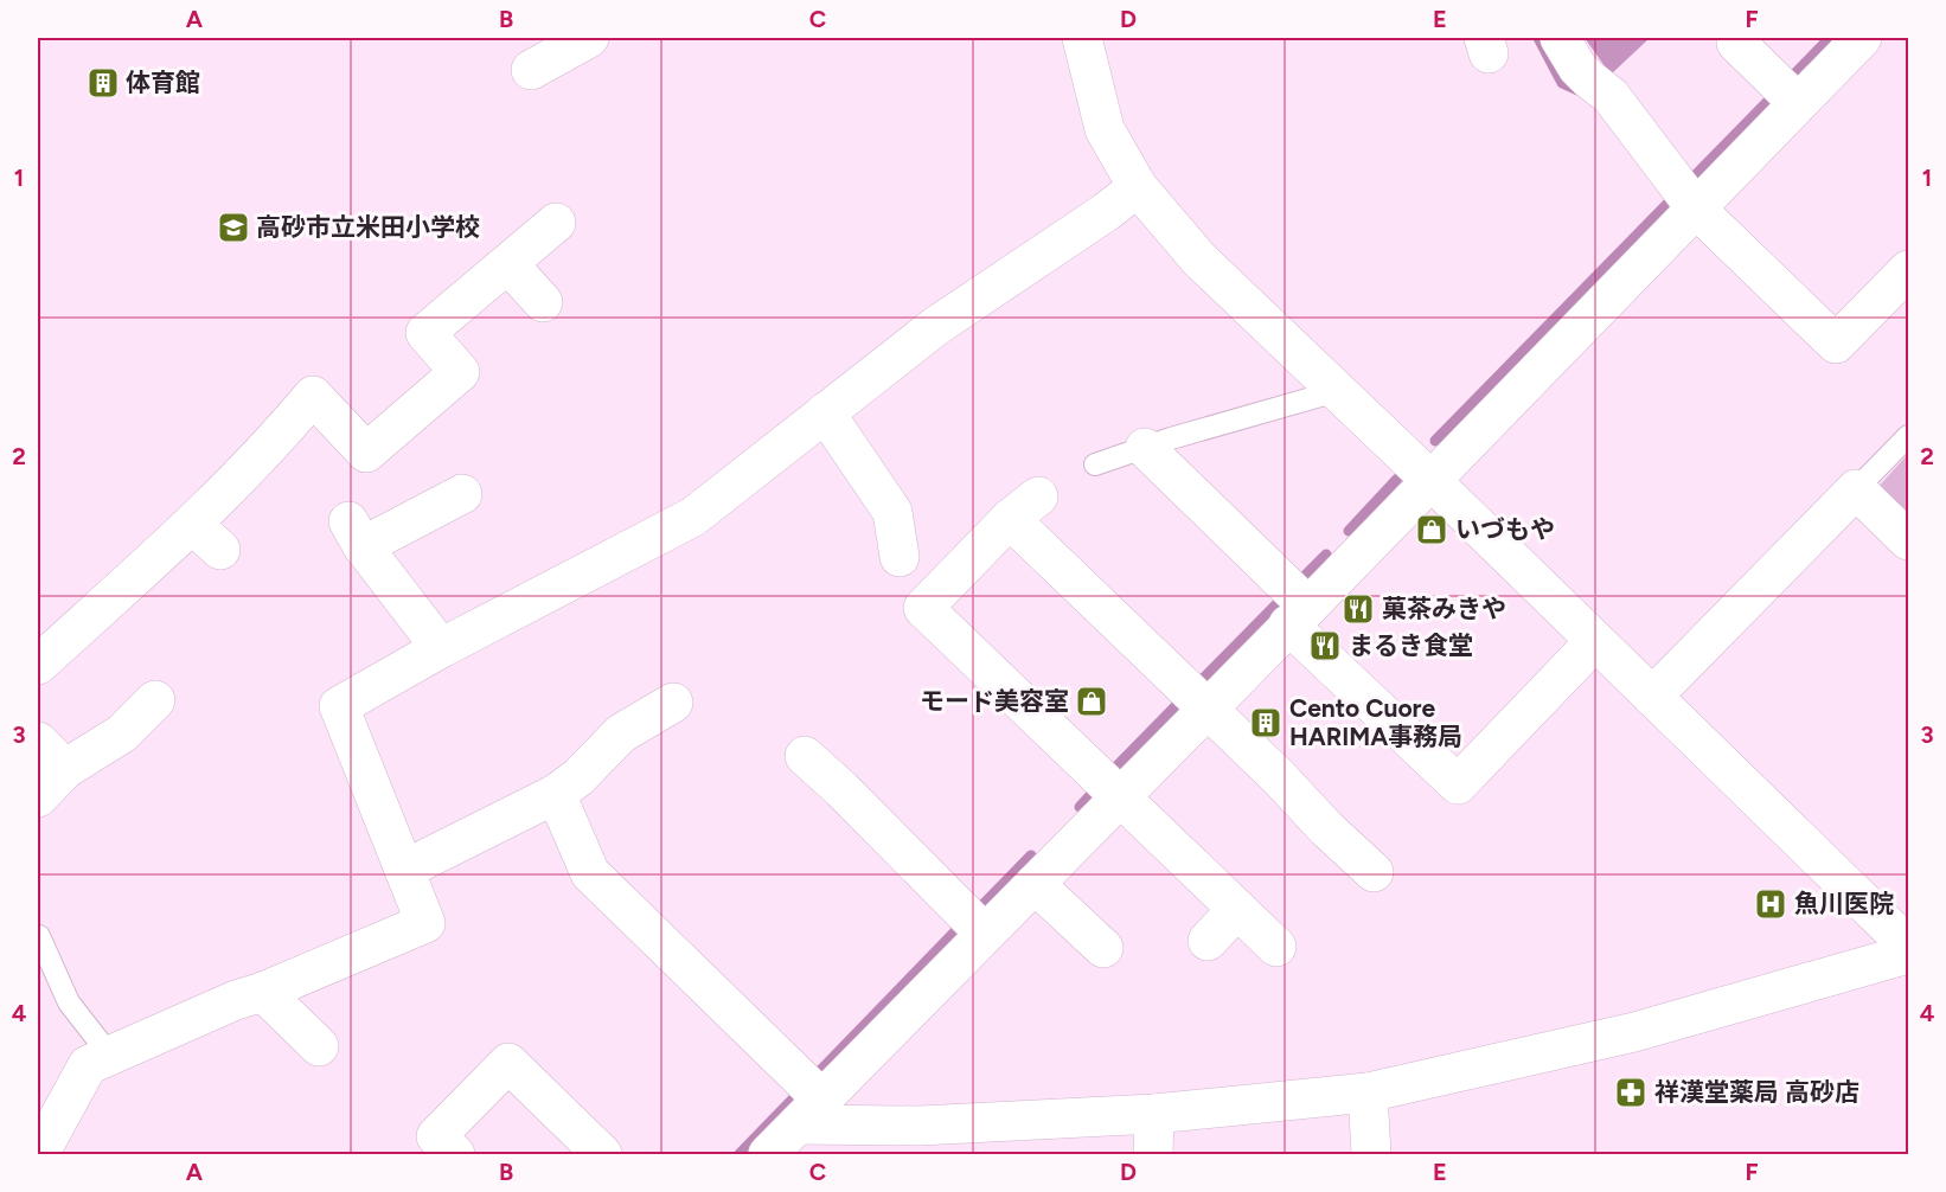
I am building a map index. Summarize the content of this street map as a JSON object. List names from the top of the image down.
{
  "places": {
    "building": ["体育館", "Cento Cuore HARIMA事務局"],
    "school or university": ["高砂市立米田小学校"],
    "shop": ["いづもや", "モード美容室"],
    "restaurant": ["菓茶みきや", "まるき食堂"],
    "hospital": ["魚川医院"],
    "pharmacy": ["祥漢堂薬局 高砂店"]
  },
  "grid": {
    "columns": [
      "A",
      "B",
      "C",
      "D",
      "E",
      "F"
    ],
    "rows": [
      "1",
      "2",
      "3",
      "4"
    ]
  }
}
